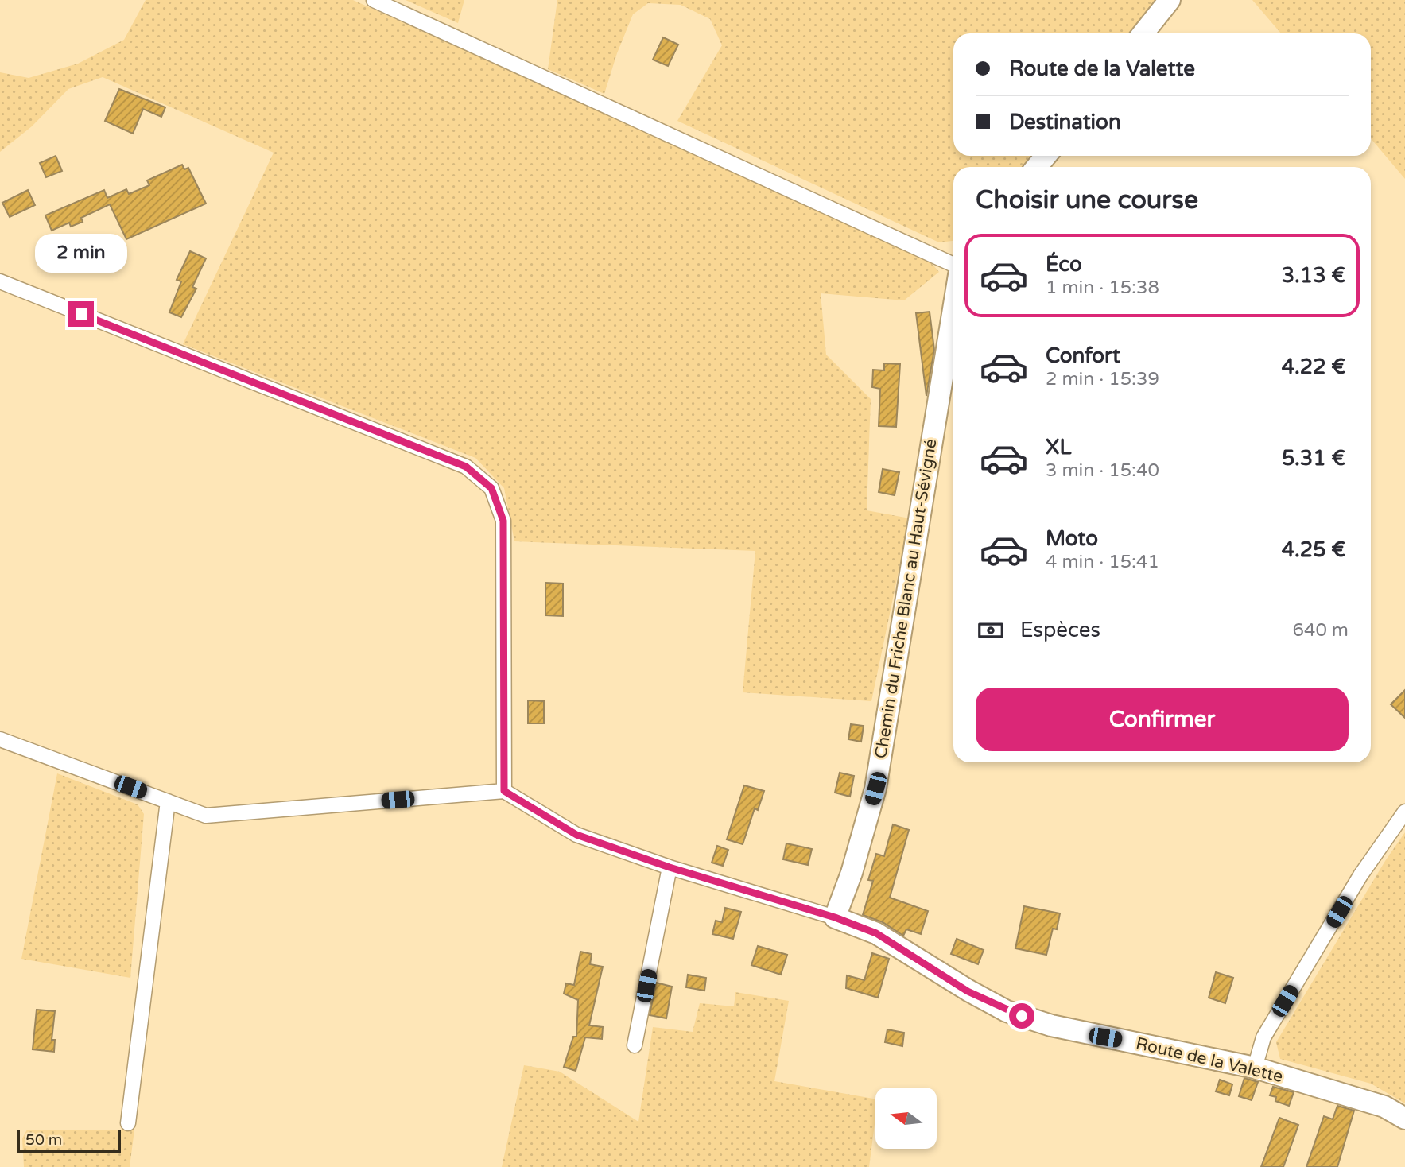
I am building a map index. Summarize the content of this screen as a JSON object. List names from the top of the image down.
{
  "streets": {
    "street": ["Chemin du Friche Blanc au Haut-Sévigné", "Route de la Valette"]
  },
  "crossings": [
    ["Chemin du Friche Blanc au Haut-Sévigné", "Route de la Valette"]
  ],
  "scale_bar": "50 m",
  "north": "left",
  "page": {
    "banner": ["Route de la Valette", "Destination"],
    "heading": "Choisir une course",
    "bubble": "2 min",
    "list": [
      {
        "name": "Éco",
        "note": "1 min · 15:38",
        "value": "3.13 €"
      },
      {
        "name": "Confort",
        "note": "2 min · 15:39",
        "value": "4.22 €"
      },
      {
        "name": "XL",
        "note": "3 min · 15:40",
        "value": "5.31 €"
      },
      {
        "name": "Moto",
        "note": "4 min · 15:41",
        "value": "4.25 €"
      }
    ],
    "pay": ["Espèces", "640 m"],
    "buttons": "Confirmer",
    "scale": "50 m"
  }
}
